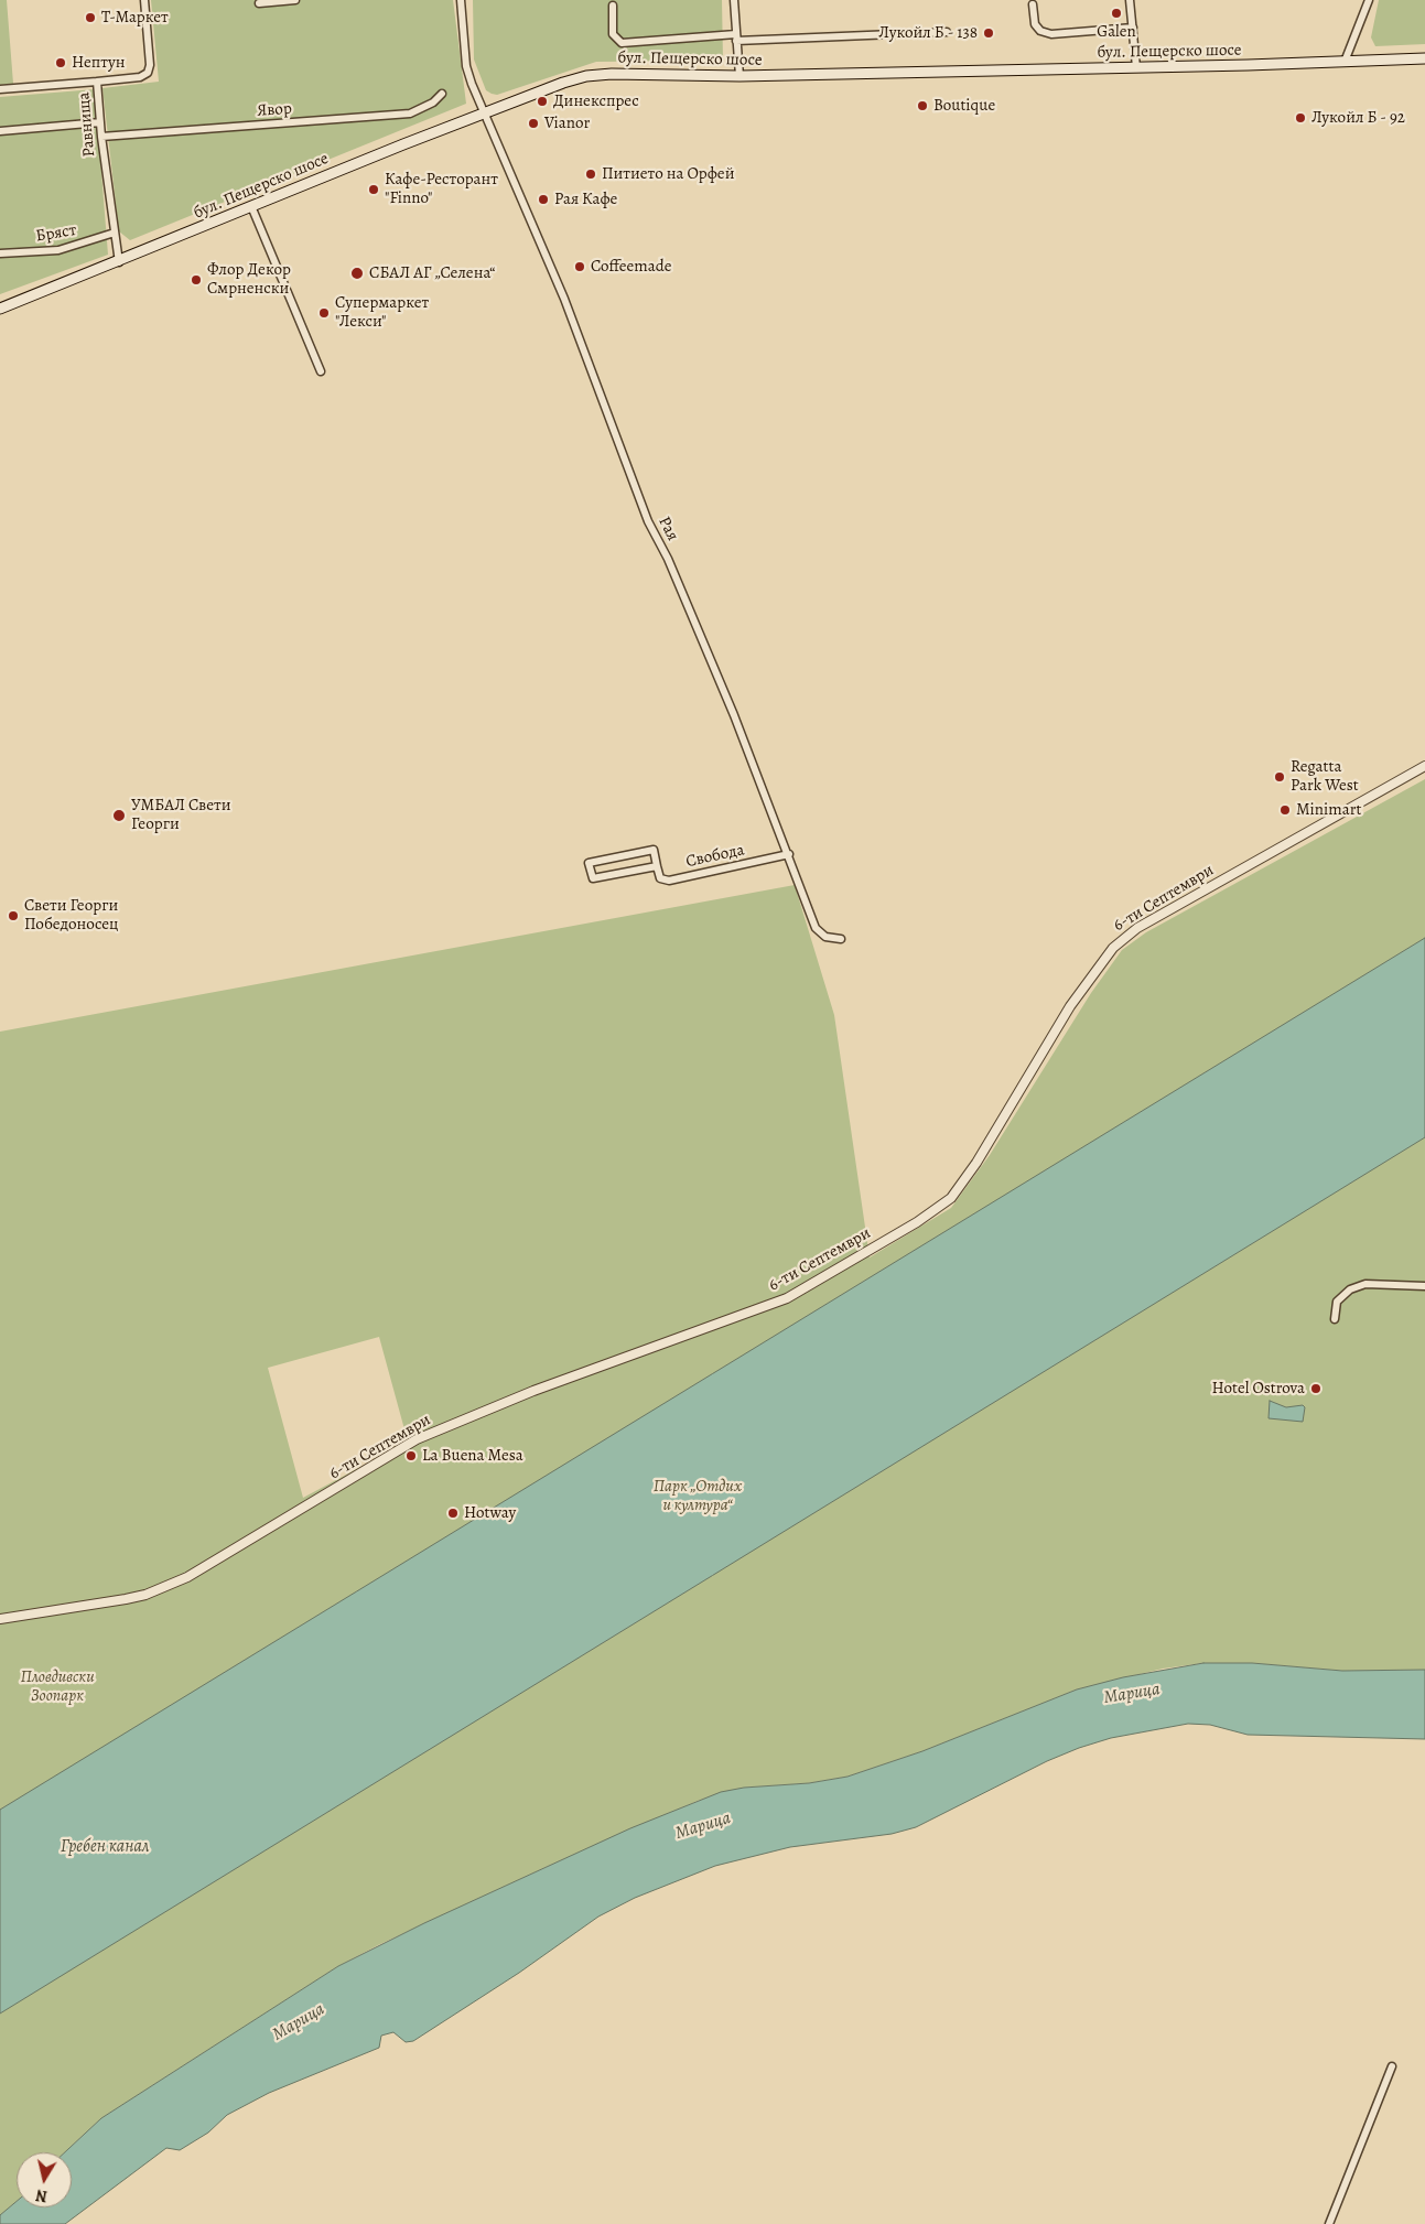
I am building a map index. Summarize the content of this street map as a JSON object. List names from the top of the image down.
{
  "streets": {
    "main road": ["бул. Пещерско шосе"],
    "street": [
      "Явор",
      "Равнища",
      "Бряст",
      "Рая",
      "Свобода",
      "6-ти Септември"
    ]
  },
  "crossings": [
    ["бул. Пещерско шосе", "Равнища"],
    ["бул. Пещерско шосе", "Рая"],
    ["Явор", "Равнища"],
    ["Равнища", "Бряст"],
    ["Рая", "Свобода"]
  ],
  "water": ["Марица", "Гребен канал"],
  "parks": ["Парк „Отдих и култура“", "Пловдивски Зоопарк"],
  "places": [
    "Galen",
    "Т-Маркет",
    "Лукойл Б - 138",
    "Нептун",
    "Динекспрес",
    "Boutique",
    "Лукойл Б - 92",
    "Vianor",
    "Питието на Орфей",
    "Кафе-Ресторант \"Finno\"",
    "Рая Кафе",
    "Coffeemade",
    "СБАЛ АГ „Селена“",
    "Флор Декор Смрненски",
    "Супермаркет \"Лекси\"",
    "Regatta Park West",
    "Minimart",
    "УМБАЛ Свети Георги",
    "Свети Георги Победоносец",
    "Hotel Ostrova",
    "La Buena Mesa",
    "Hotway"
  ],
  "north": "bottom"
}
